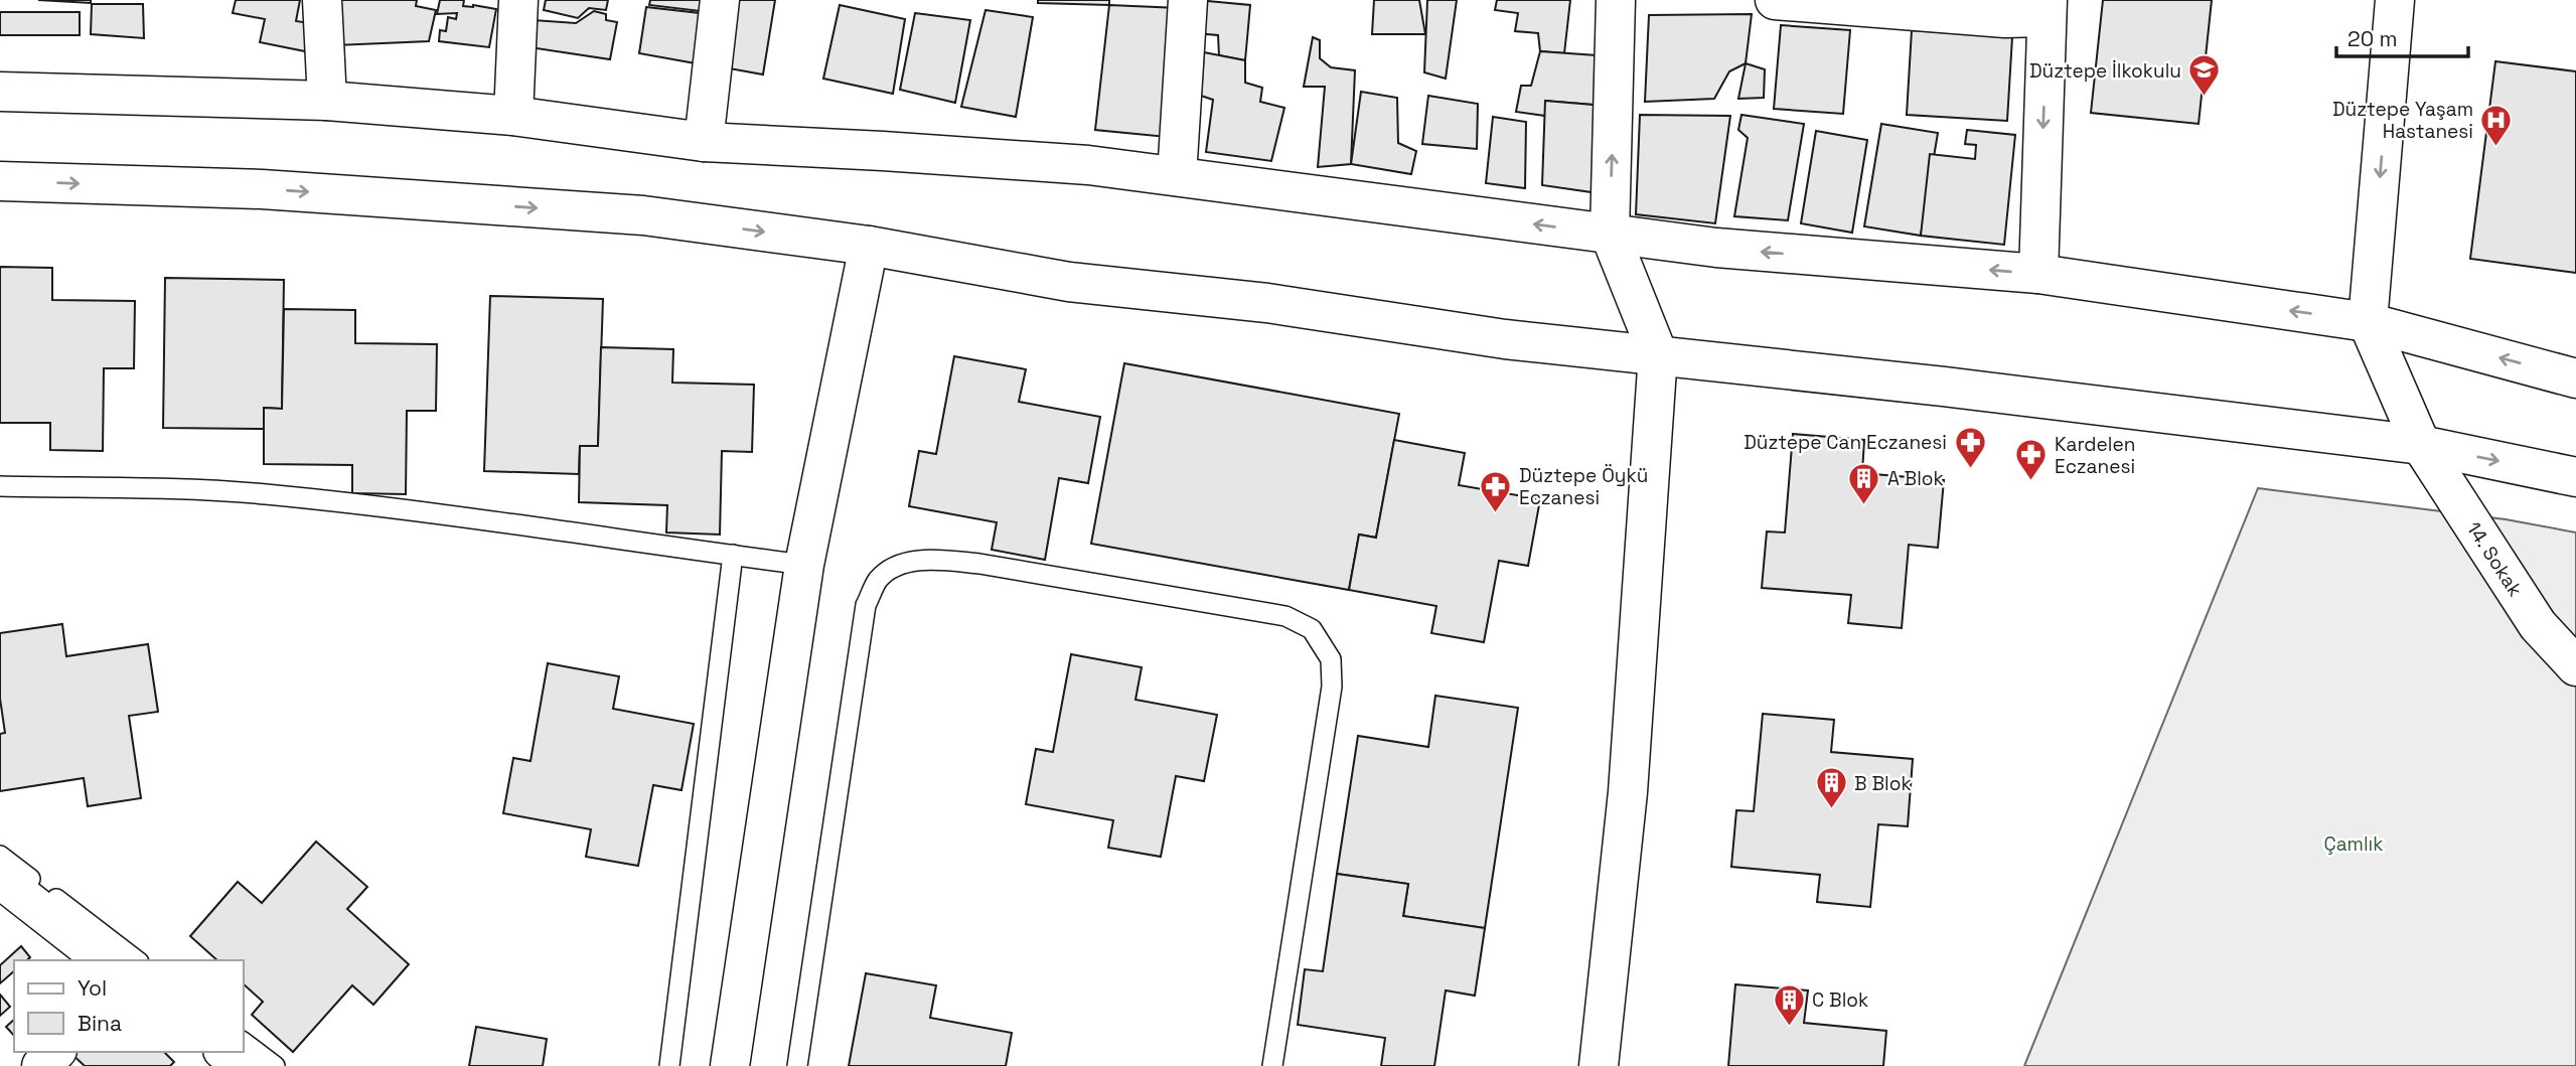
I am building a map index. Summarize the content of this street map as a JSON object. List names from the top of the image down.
{
  "streets": {
    "main road": ["14. Sokak"]
  },
  "parks": ["Çamlık"],
  "places": {
    "school or university": ["Düztepe İlkokulu"],
    "hospital": ["Düztepe Yaşam Hastanesi"],
    "pharmacy": ["Düztepe Can Eczanesi", "Kardelen Eczanesi", "Düztepe Öykü Eczanesi"],
    "building": ["A Blok", "B Blok", "C Blok"]
  },
  "legend": ["Yol", "Bina"],
  "scale_bar": "20 m"
}
